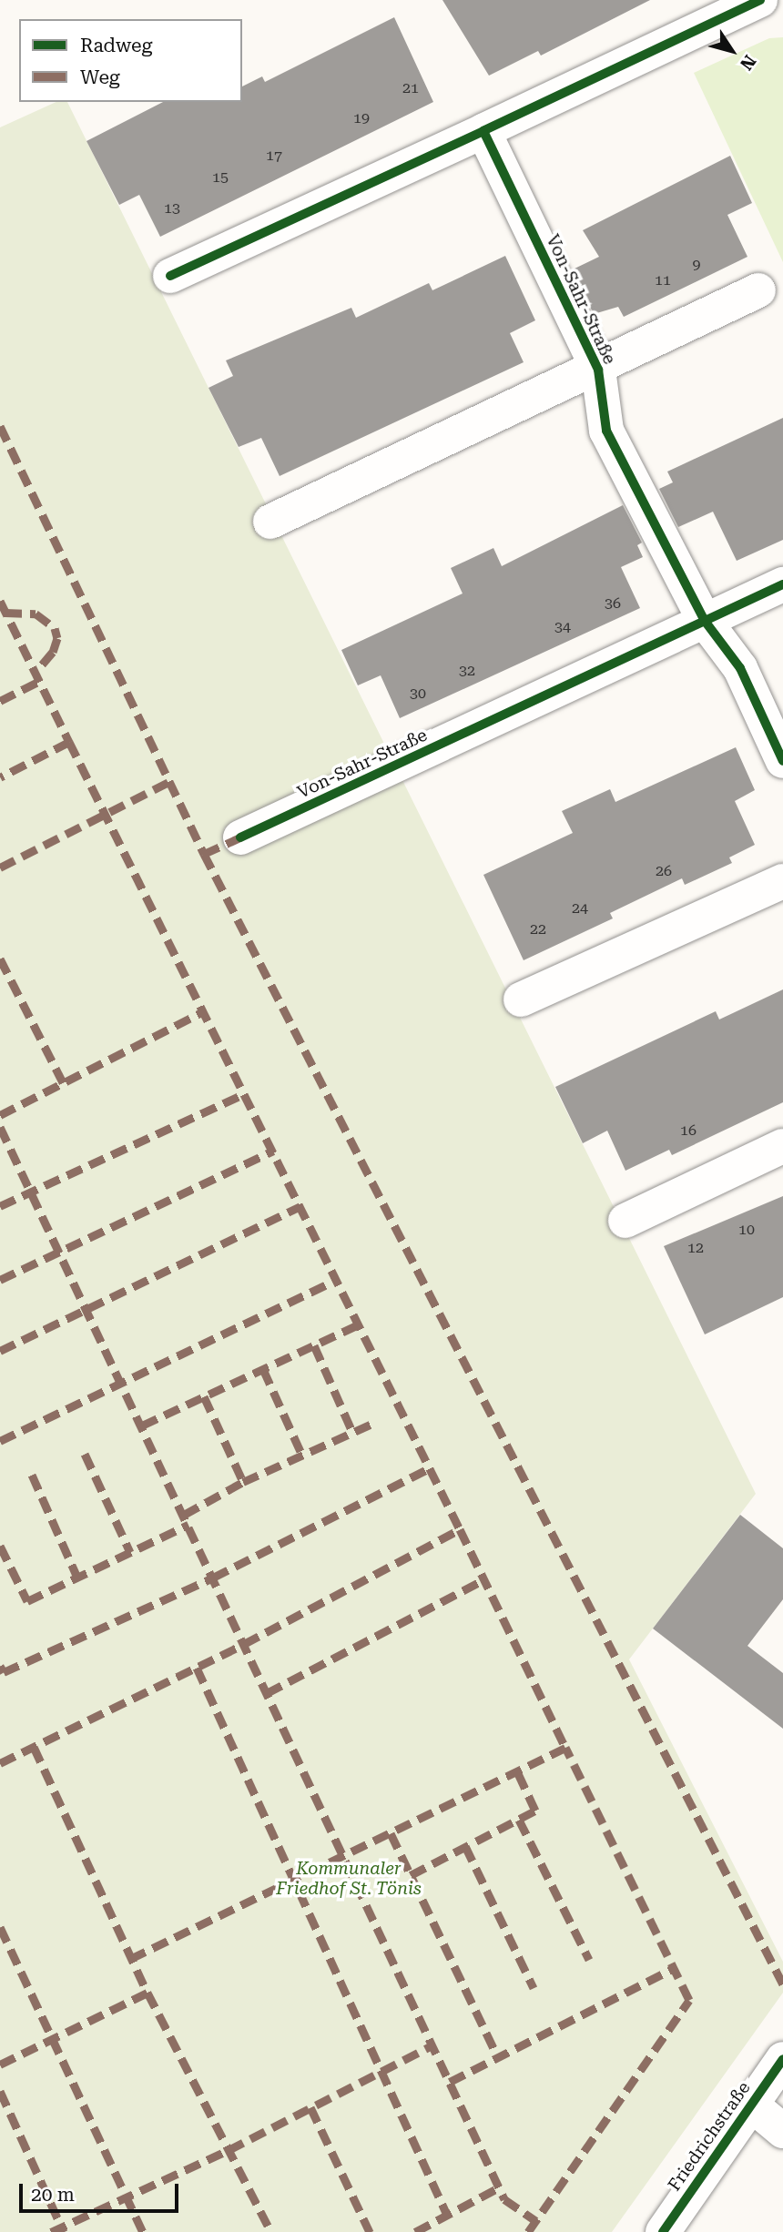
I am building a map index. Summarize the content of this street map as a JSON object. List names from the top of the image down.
{
  "streets": {
    "street": ["Von-Sahr-Straße", "Friedrichstraße"]
  },
  "parks": ["Kommunaler Friedhof St. Tönis"],
  "house_numbers": [
    "21",
    "19",
    "17",
    "15",
    "13",
    "9",
    "11",
    "36",
    "34",
    "32",
    "30",
    "26",
    "24",
    "22",
    "16",
    "10",
    "12"
  ],
  "legend": ["Radweg", "Weg"],
  "scale_bar": "20 m",
  "north": "bottom right"
}
